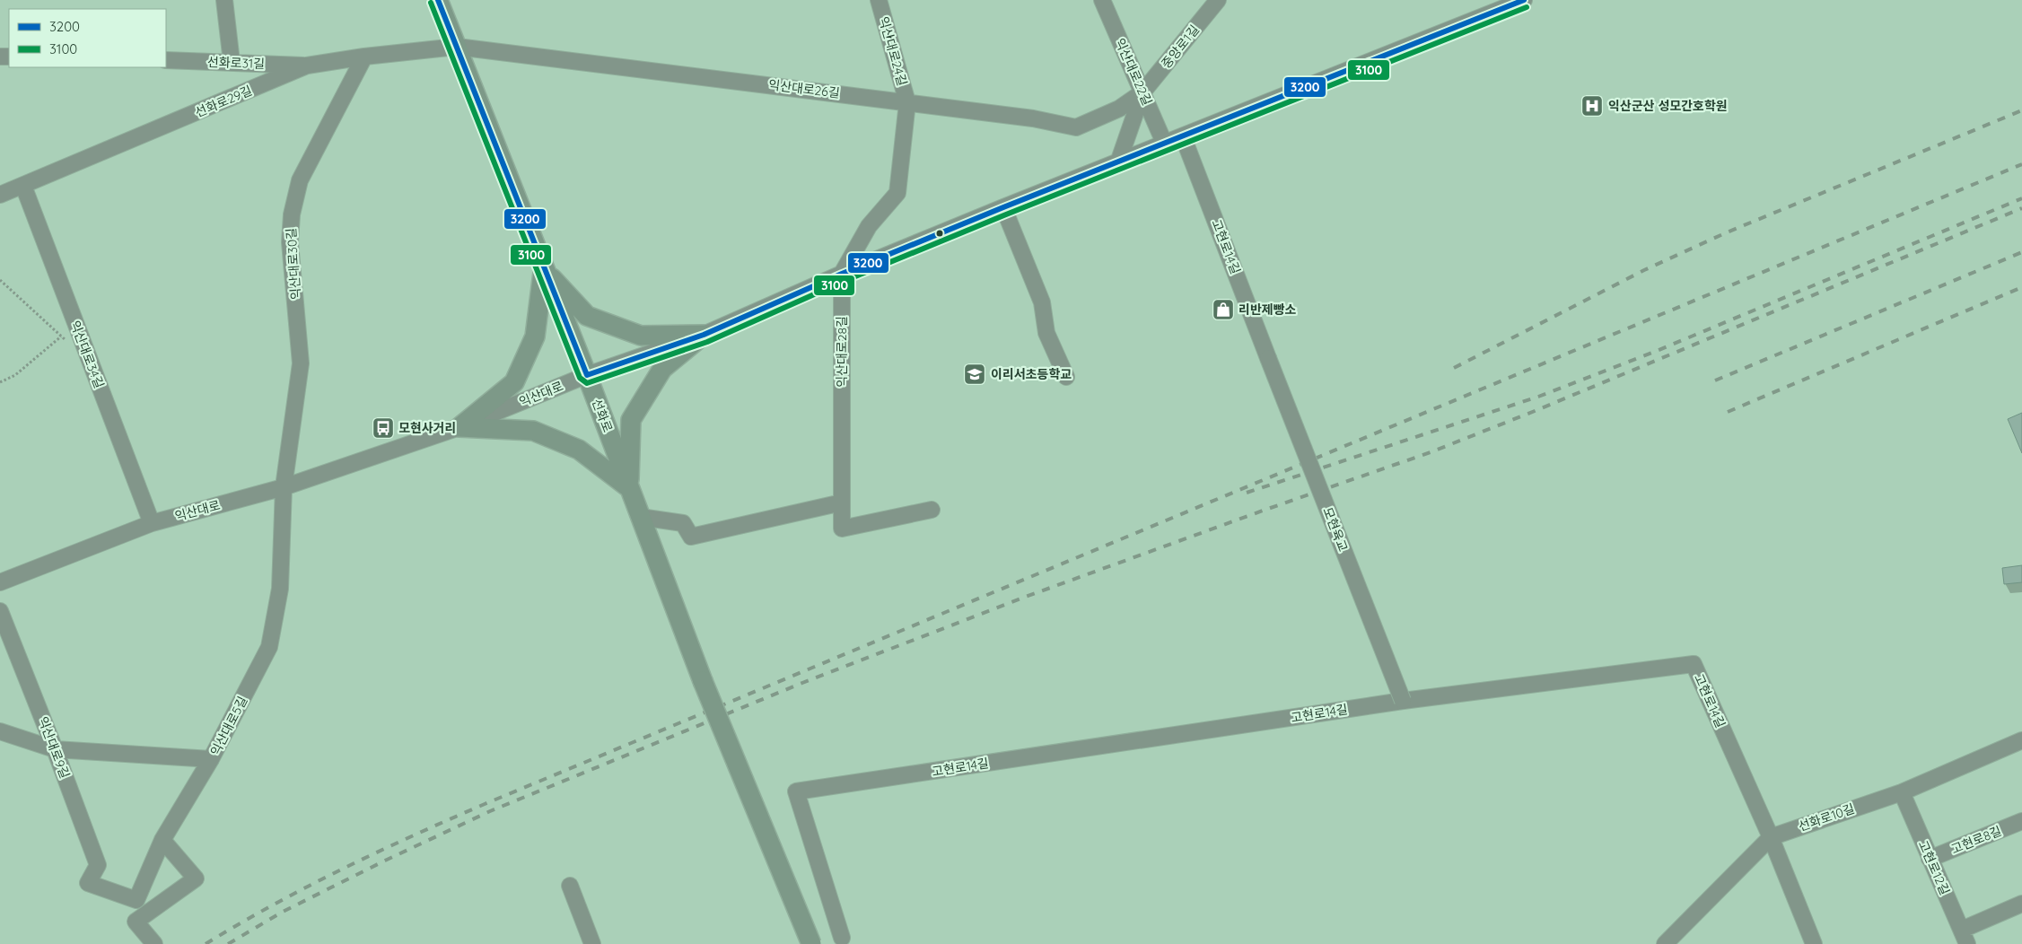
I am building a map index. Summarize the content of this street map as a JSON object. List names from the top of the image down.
{
  "streets": {
    "main road": ["선화로"],
    "street": [
      "중앙로1길",
      "익산대로24길",
      "선화로31길",
      "익산대로22길",
      "익산대로26길",
      "선화로29길",
      "고현로14길",
      "익산대로30길",
      "익산대로28길",
      "익산대로34길",
      "익산대로",
      "모현육교",
      "익산대로5길",
      "익산대로9길",
      "선화로10길",
      "고현로8길",
      "고현로12길"
    ]
  },
  "crossings": [
    ["중앙로1길", "익산대로22길"],
    ["중앙로1길", "익산대로26길"],
    ["익산대로24길", "익산대로26길"],
    ["익산대로24길", "익산대로28길"],
    ["선화로31길", "선화로29길"],
    ["익산대로22길", "익산대로26길"],
    ["익산대로22길", "익산대로"],
    ["익산대로26길", "선화로29길"],
    ["익산대로26길", "익산대로28길"],
    ["익산대로26길", "선화로"],
    ["선화로29길", "익산대로30길"],
    ["선화로29길", "익산대로34길"],
    ["선화로29길", "선화로"],
    ["고현로14길", "익산대로"],
    ["고현로14길", "모현육교"],
    ["고현로14길", "선화로10길"],
    ["익산대로30길", "익산대로"],
    ["익산대로30길", "익산대로5길"],
    ["익산대로28길", "익산대로"],
    ["익산대로34길", "익산대로"],
    ["익산대로", "선화로"],
    ["익산대로", "익산대로5길"],
    ["익산대로5길", "익산대로9길"],
    ["선화로10길", "고현로12길"],
    ["고현로8길", "고현로12길"]
  ],
  "places": {
    "hospital": ["익산군산 성모간호학원"],
    "shop": ["리반제빵소"],
    "school or university": ["이리서초등학교"],
    "bus stop": ["모현사거리"]
  },
  "lines": ["transit line 3200", "transit line 3100"],
  "legend": ["3200", "3100"]
}
